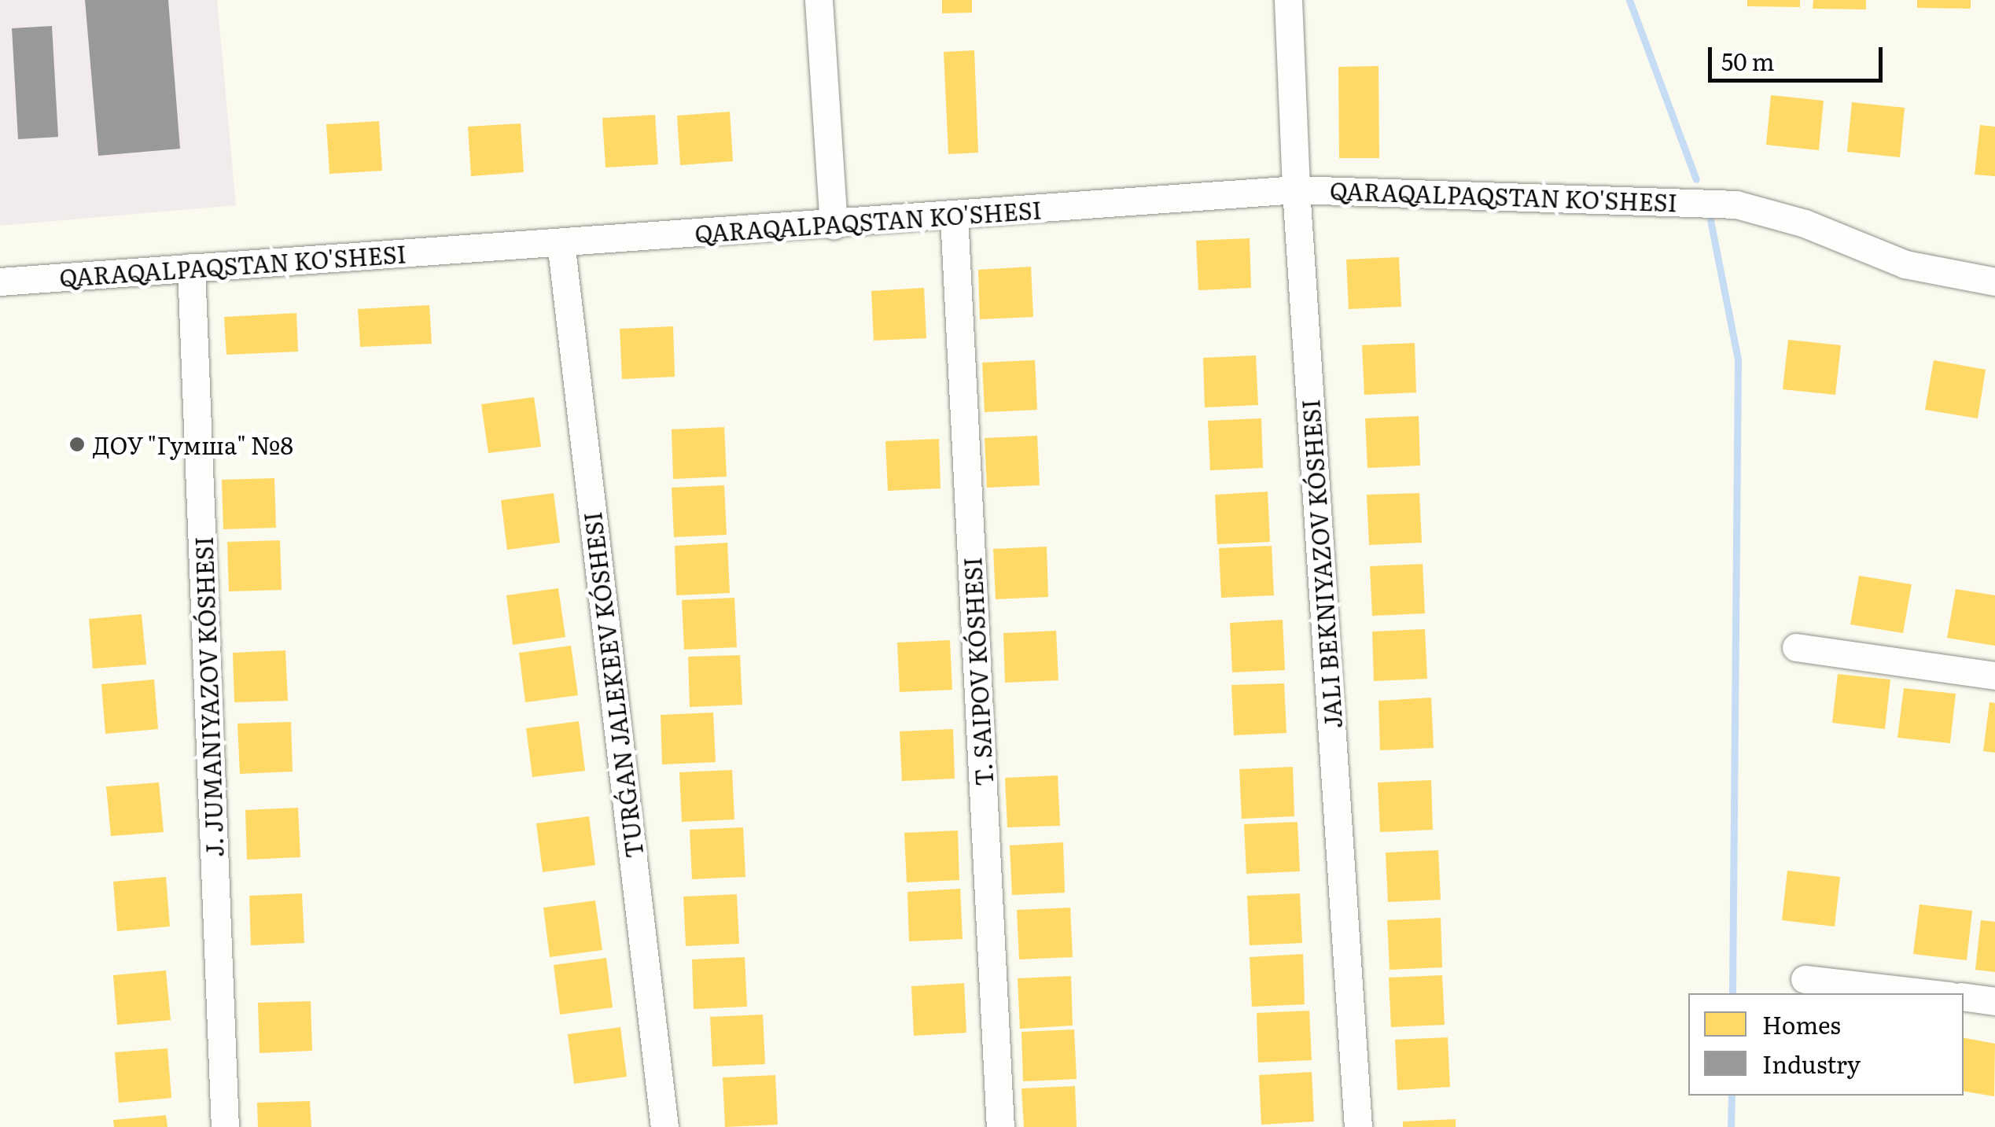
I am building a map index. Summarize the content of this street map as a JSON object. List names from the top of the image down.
{
  "streets": {
    "street": [
      "QARAQALPAQSTAN KO'SHESI",
      "JALI BEKNIYAZOV KÓSHESI",
      "T. SAIPOV KÓSHESI",
      "TURǴAN JALEKEEV KÓSHESI",
      "J. JUMANIYAZOV KÓSHESI"
    ]
  },
  "crossings": [
    ["QARAQALPAQSTAN KO'SHESI", "JALI BEKNIYAZOV KÓSHESI"],
    ["QARAQALPAQSTAN KO'SHESI", "T. SAIPOV KÓSHESI"],
    ["QARAQALPAQSTAN KO'SHESI", "TURǴAN JALEKEEV KÓSHESI"],
    ["QARAQALPAQSTAN KO'SHESI", "J. JUMANIYAZOV KÓSHESI"]
  ],
  "places": ["ДОУ \"Гумша\" №8"],
  "legend": ["Homes", "Industry"],
  "scale_bar": "50 m"
}
